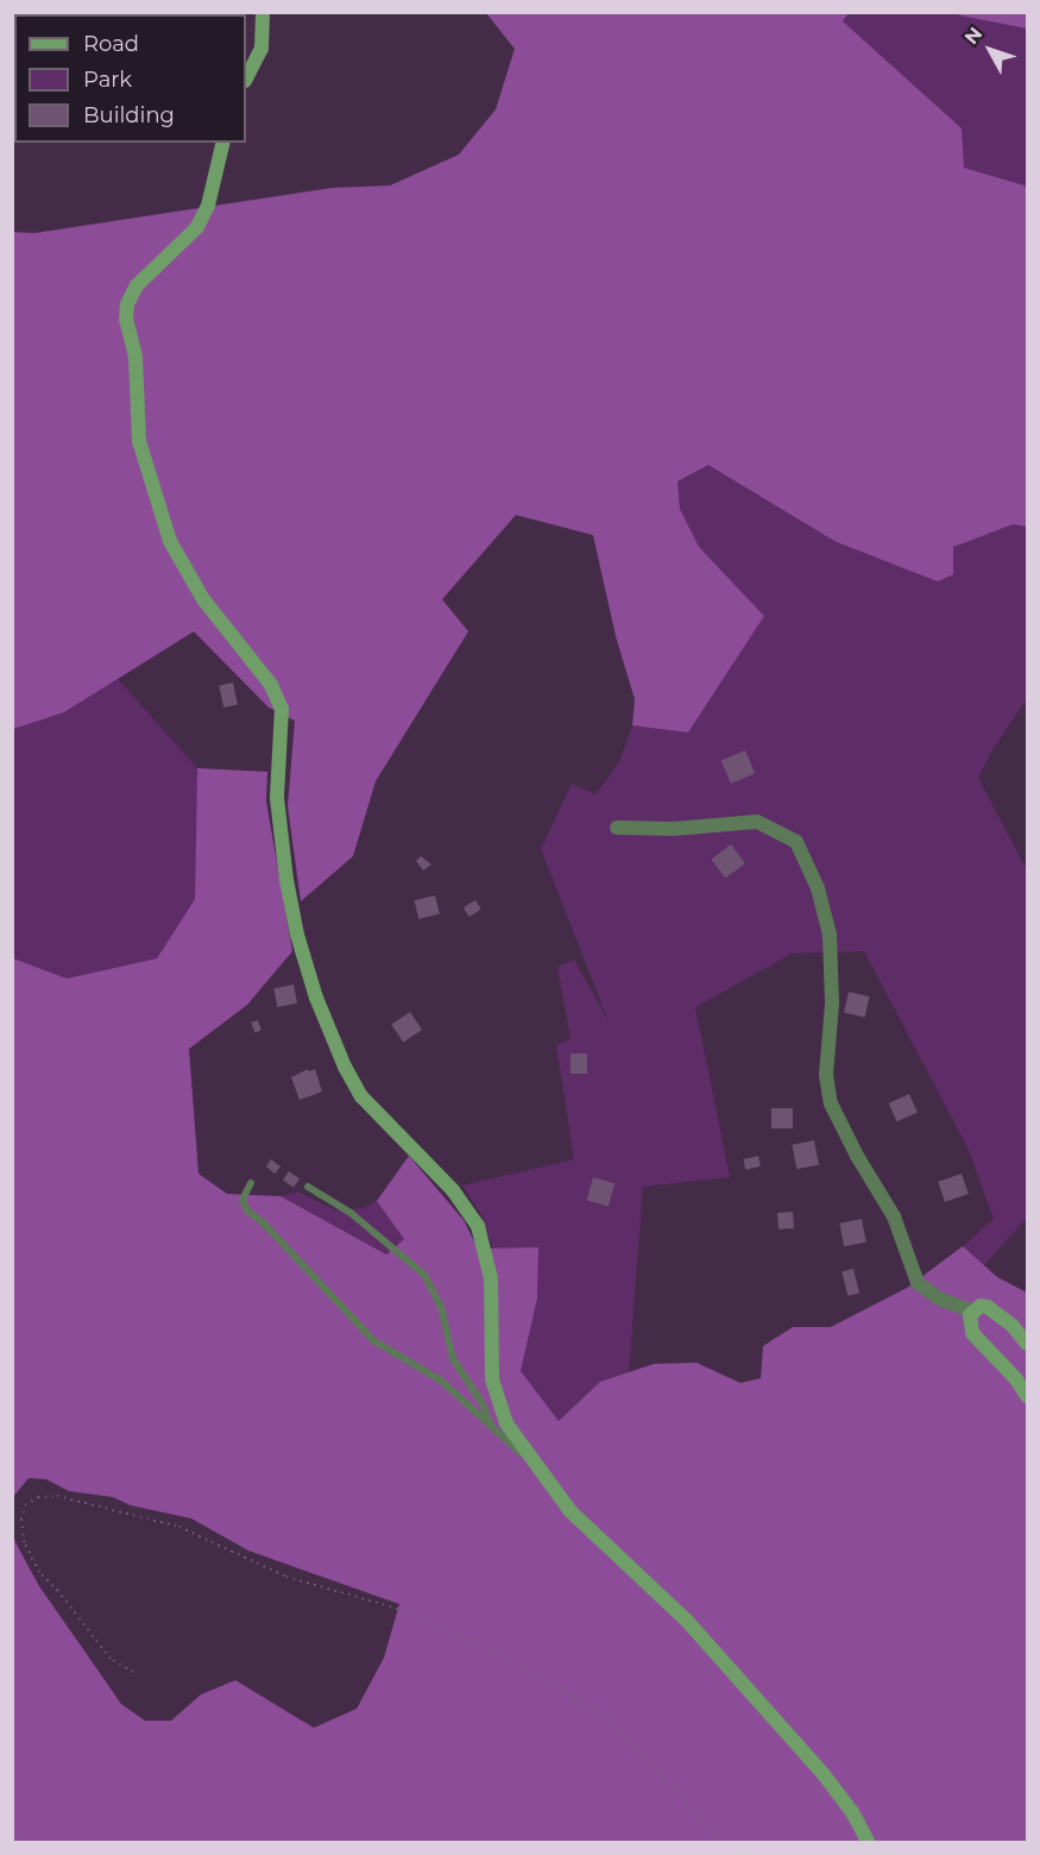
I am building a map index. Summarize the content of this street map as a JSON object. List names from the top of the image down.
{
  "legend": ["Road", "Park", "Building"],
  "north": "top left"
}
